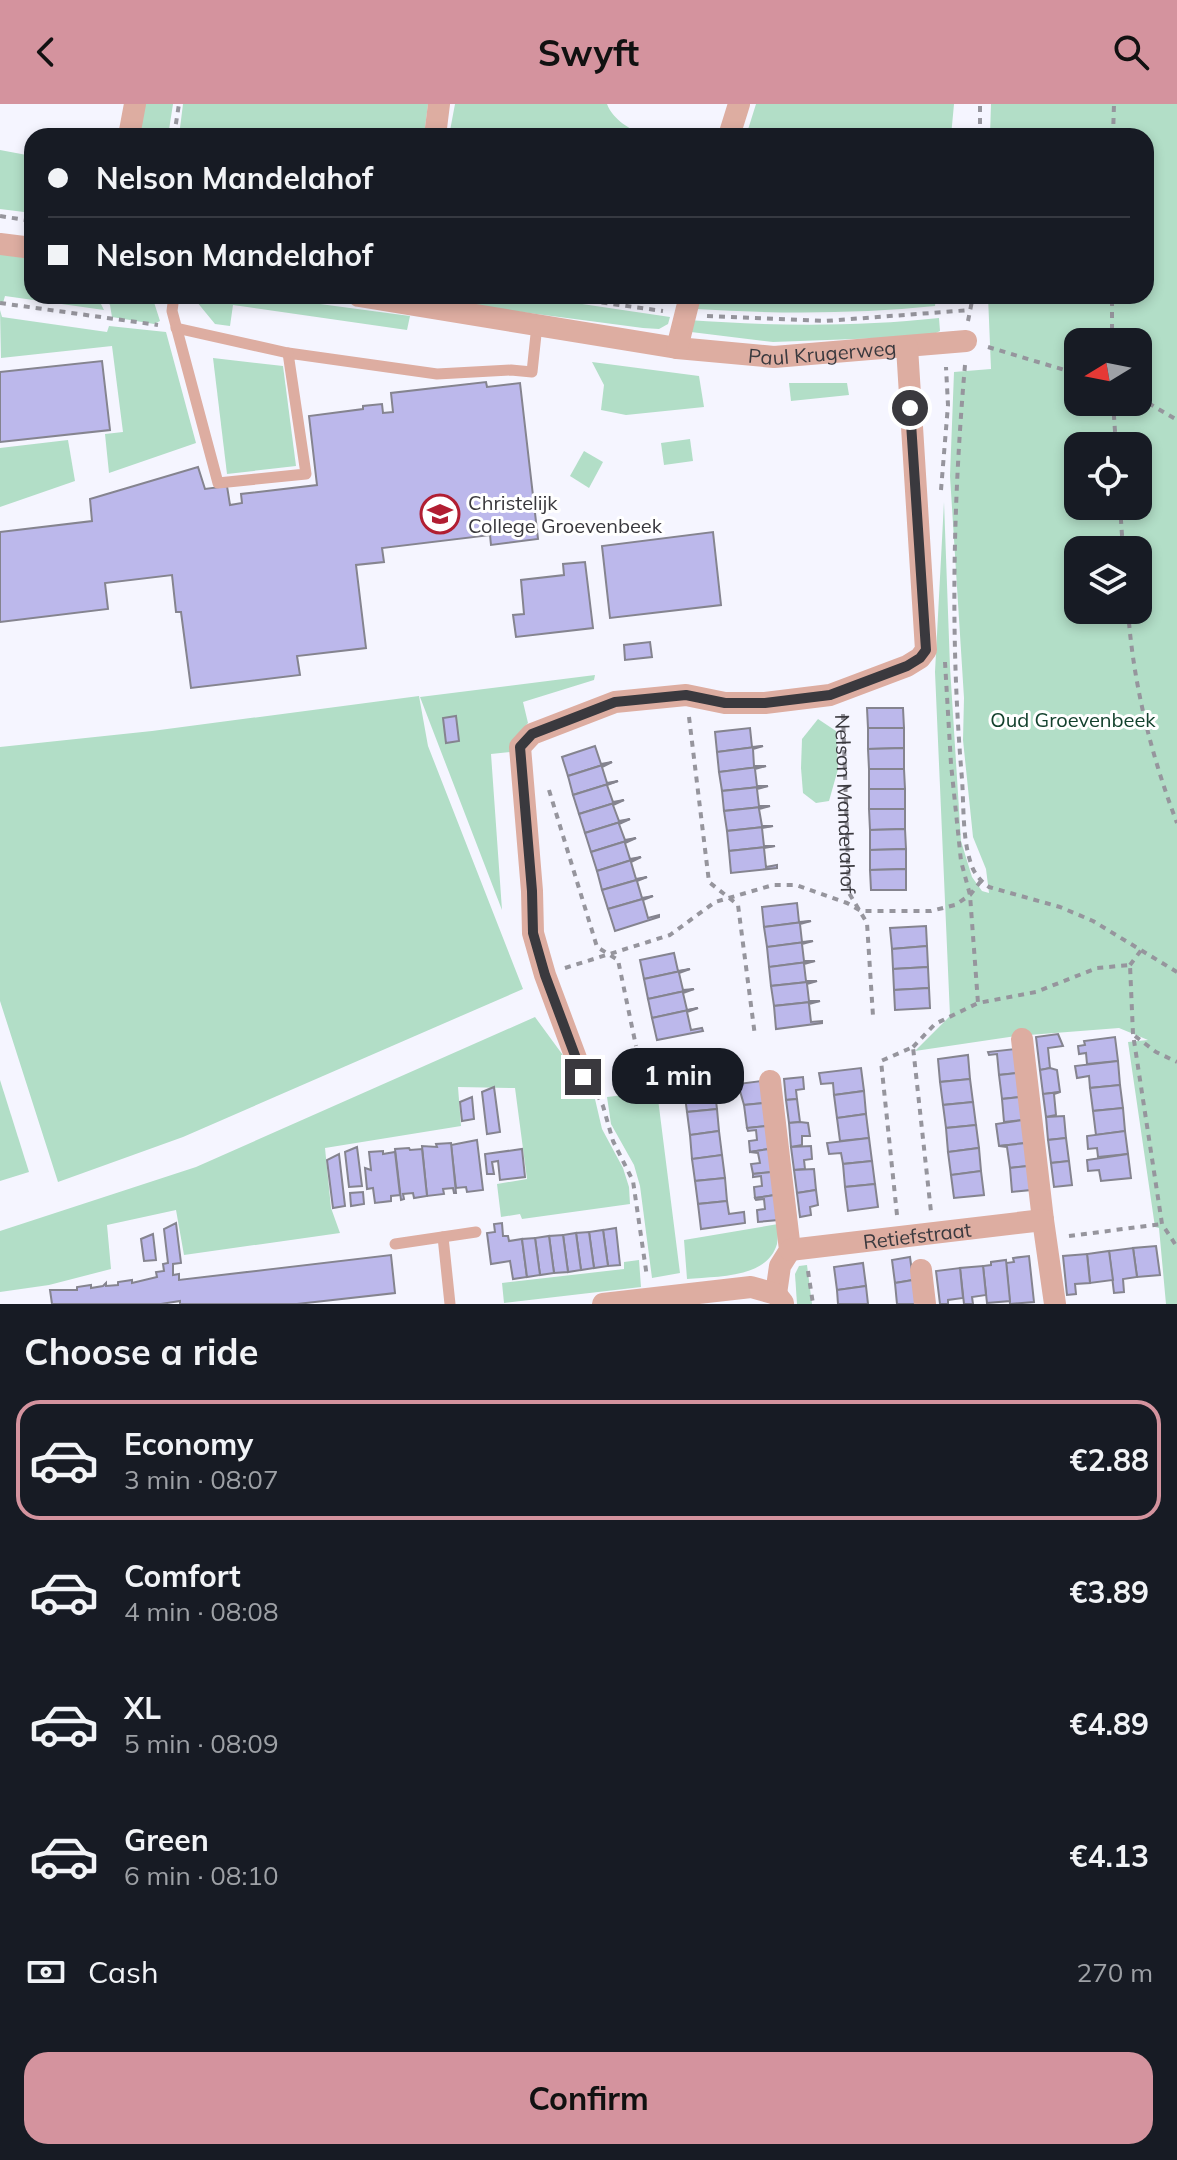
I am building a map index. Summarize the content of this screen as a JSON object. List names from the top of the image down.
{
  "streets": {
    "street": ["Paul Krugerweg", "Nelson Mandelahof", "Retiefstraat"]
  },
  "crossings": [
    ["Paul Krugerweg", "Nelson Mandelahof"]
  ],
  "parks": ["Oud Groevenbeek"],
  "places": {
    "school or university": ["Christelijk College Groevenbeek"]
  },
  "north": "left",
  "page": {
    "header": "Swyft",
    "banner": ["Nelson Mandelahof", "Nelson Mandelahof"],
    "bubble": "1 min",
    "heading": "Choose a ride",
    "list": [
      {
        "name": "Economy",
        "note": "3 min · 08:07",
        "value": "€2.88"
      },
      {
        "name": "Comfort",
        "note": "4 min · 08:08",
        "value": "€3.89"
      },
      {
        "name": "XL",
        "note": "5 min · 08:09",
        "value": "€4.89"
      },
      {
        "name": "Green",
        "note": "6 min · 08:10",
        "value": "€4.13"
      }
    ],
    "pay": ["Cash", "270 m"],
    "buttons": "Confirm"
  }
}
